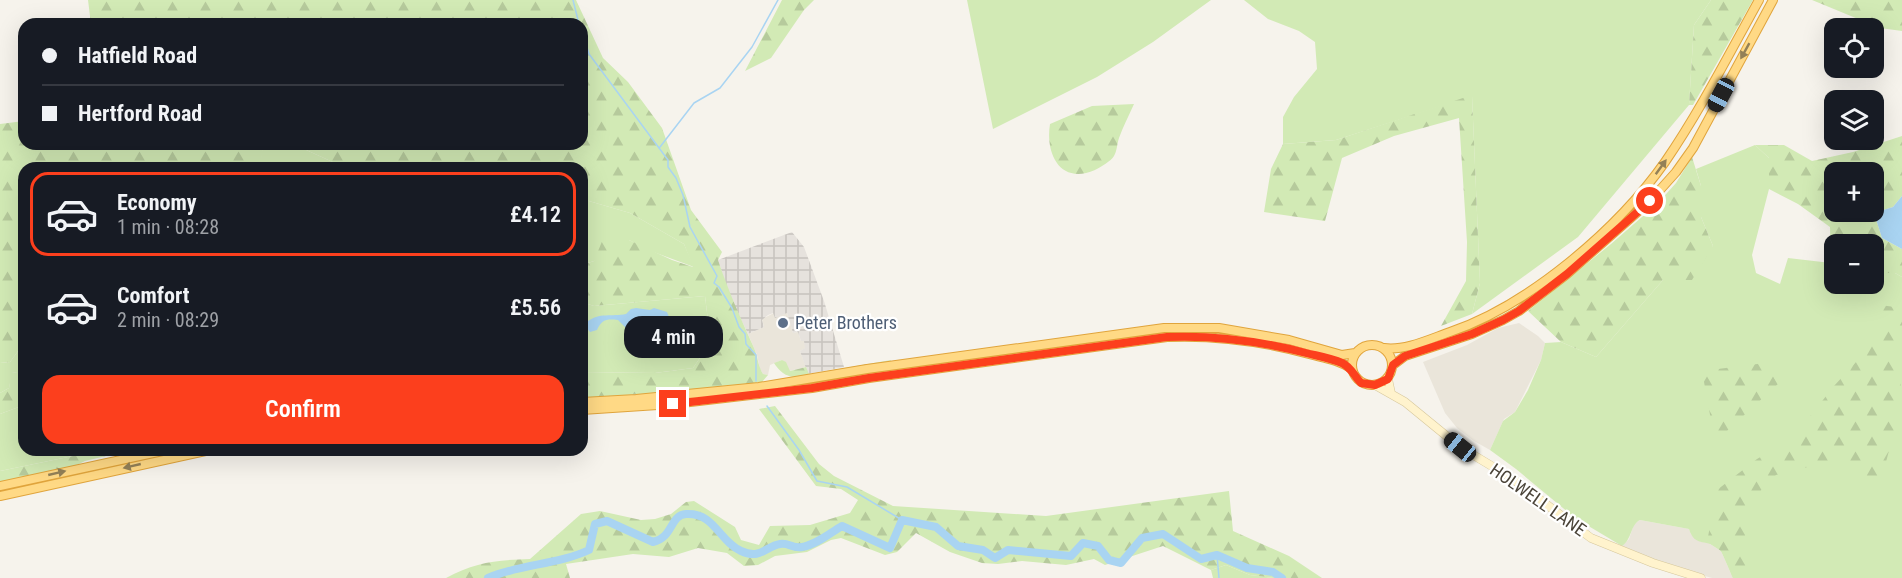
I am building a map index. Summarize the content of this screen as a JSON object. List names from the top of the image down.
{
  "streets": {
    "main road": ["HOLWELL LANE"]
  },
  "places": ["Peter Brothers"],
  "page": {
    "map_buttons": ["+", "−"],
    "banner": ["Hatfield Road", "Hertford Road"],
    "list": [
      {
        "name": "Economy",
        "note": "1 min · 08:28",
        "value": "£4.12"
      },
      {
        "name": "Comfort",
        "note": "2 min · 08:29",
        "value": "£5.56"
      }
    ],
    "bubble": "4 min",
    "buttons": "Confirm"
  }
}
